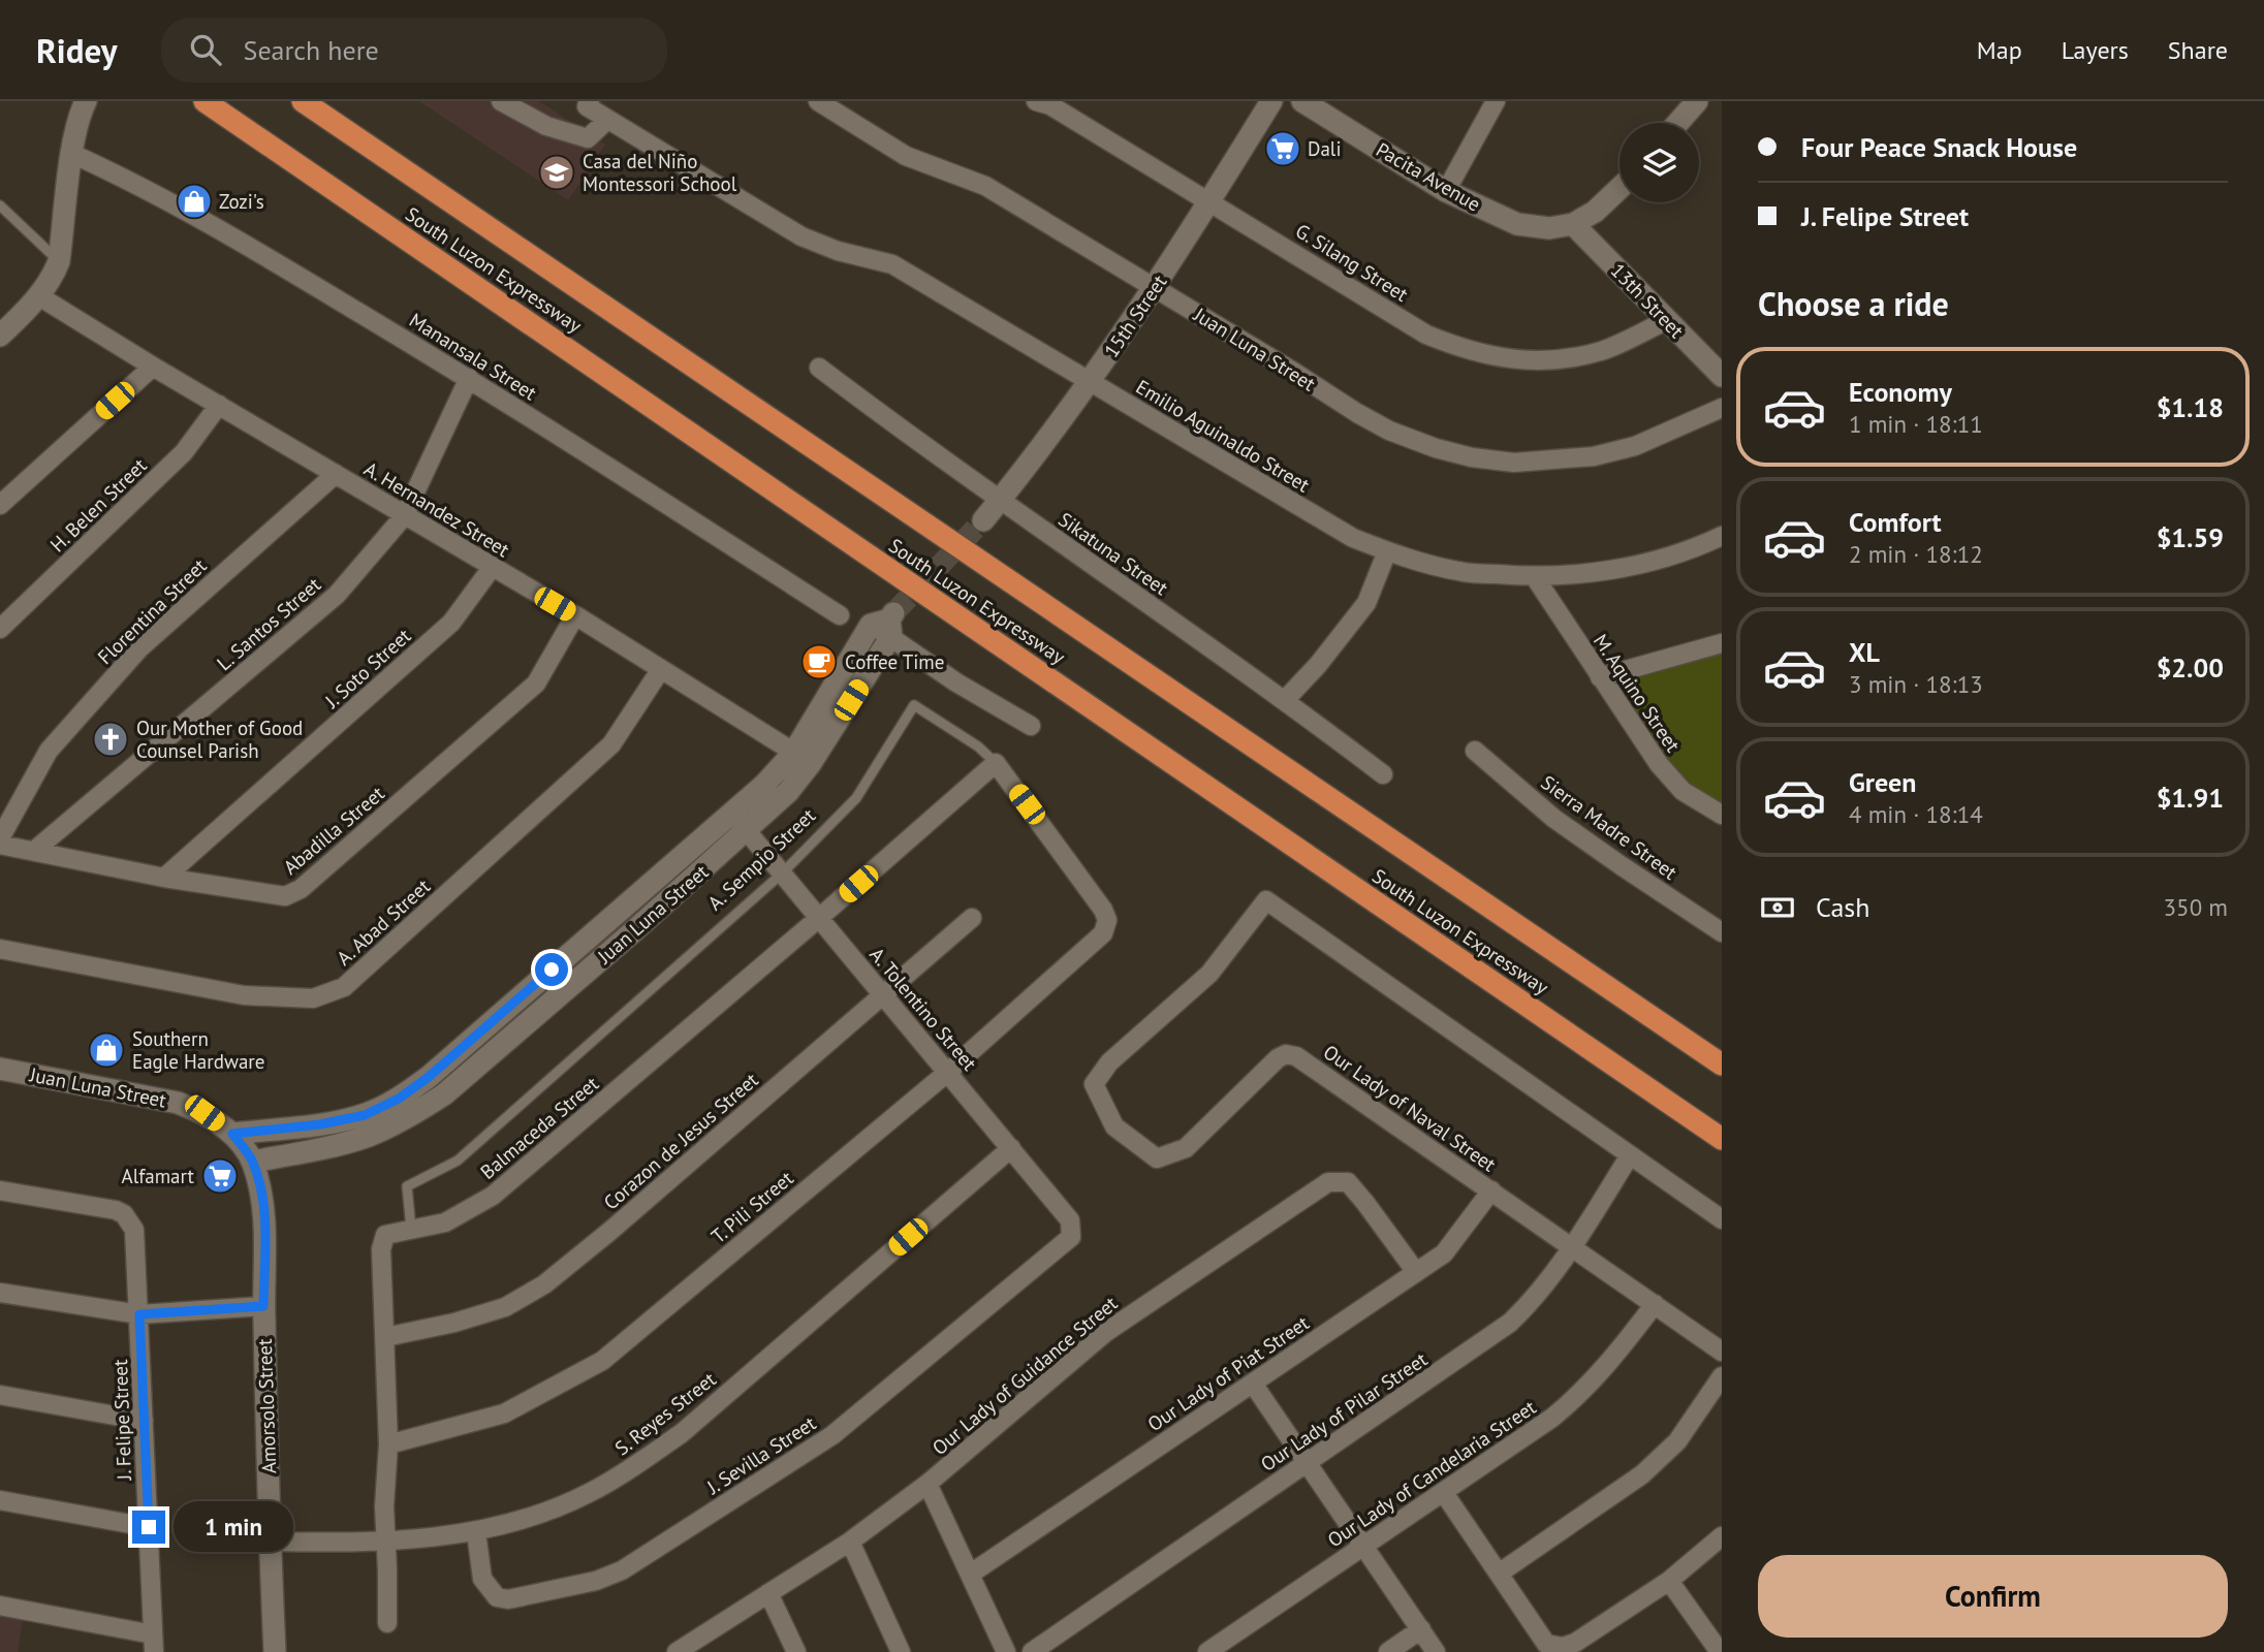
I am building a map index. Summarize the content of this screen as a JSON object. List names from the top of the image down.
{
  "streets": {
    "highway": ["South Luzon Expressway"],
    "street": [
      "Pacita Avenue",
      "G. Silang Street",
      "13th Street",
      "15th Street",
      "Juan Luna Street",
      "Manansala Street",
      "Emilio Aguinaldo Street",
      "H. Belen Street",
      "A. Hernandez Street",
      "Sikatuna Street",
      "Florentina Street",
      "L. Santos Street",
      "J. Soto Street",
      "M. Aquino Street",
      "Sierra Madre Street",
      "Abadilla Street",
      "A. Sempio Street",
      "A. Abad Street",
      "A. Tolentino Street",
      "Our Lady of Naval Street",
      "Balmaceda Street",
      "Corazon de Jesus Street",
      "T. Pili Street",
      "Our Lady of Piat Street",
      "Our Lady of Guidance Street",
      "Amorsolo Street",
      "Our Lady of Pilar Street",
      "S. Reyes Street",
      "J. Felipe Street",
      "J. Sevilla Street",
      "Our Lady of Candelaria Street"
    ]
  },
  "crossings": [
    ["Pacita Avenue", "13th Street"],
    ["G. Silang Street", "13th Street"],
    ["G. Silang Street", "15th Street"],
    ["15th Street", "Juan Luna Street"],
    ["15th Street", "Emilio Aguinaldo Street"],
    ["15th Street", "Sikatuna Street"],
    ["Juan Luna Street", "A. Hernandez Street"],
    ["Juan Luna Street", "A. Tolentino Street"],
    ["Juan Luna Street", "Amorsolo Street"],
    ["Manansala Street", "L. Santos Street"],
    ["Emilio Aguinaldo Street", "M. Aquino Street"],
    ["H. Belen Street", "A. Hernandez Street"],
    ["A. Hernandez Street", "Florentina Street"],
    ["A. Hernandez Street", "L. Santos Street"],
    ["A. Hernandez Street", "J. Soto Street"],
    ["A. Hernandez Street", "Abadilla Street"],
    ["A. Hernandez Street", "A. Abad Street"],
    ["L. Santos Street", "Abadilla Street"],
    ["J. Soto Street", "Abadilla Street"],
    ["A. Sempio Street", "A. Tolentino Street"],
    ["A. Sempio Street", "Balmaceda Street"],
    ["A. Sempio Street", "T. Pili Street"],
    ["A. Tolentino Street", "Balmaceda Street"],
    ["A. Tolentino Street", "Corazon de Jesus Street"],
    ["A. Tolentino Street", "T. Pili Street"],
    ["A. Tolentino Street", "S. Reyes Street"],
    ["A. Tolentino Street", "J. Sevilla Street"],
    ["Our Lady of Naval Street", "Our Lady of Piat Street"],
    ["Our Lady of Naval Street", "Our Lady of Pilar Street"],
    ["Our Lady of Naval Street", "Our Lady of Candelaria Street"],
    ["Balmaceda Street", "Corazon de Jesus Street"],
    ["Balmaceda Street", "T. Pili Street"],
    ["Balmaceda Street", "S. Reyes Street"],
    ["Our Lady of Piat Street", "Our Lady of Guidance Street"],
    ["Amorsolo Street", "S. Reyes Street"],
    ["S. Reyes Street", "J. Sevilla Street"]
  ],
  "places": {
    "supermarket": ["Dali", "Alfamart"],
    "school or university": ["Casa del Niño Montessori School"],
    "shop": ["Zozi's", "Southern Eagle Hardware"],
    "cafe": ["Coffee Time"],
    "church": ["Our Mother of Good Counsel Parish"]
  },
  "page": {
    "header": "Ridey",
    "search": "Search here",
    "nav": ["Map", "Layers", "Share"],
    "banner": ["Four Peace Snack House", "J. Felipe Street"],
    "heading": "Choose a ride",
    "list": [
      {
        "name": "Economy",
        "note": "1 min · 18:11",
        "value": "$1.18"
      },
      {
        "name": "Comfort",
        "note": "2 min · 18:12",
        "value": "$1.59"
      },
      {
        "name": "XL",
        "note": "3 min · 18:13",
        "value": "$2.00"
      },
      {
        "name": "Green",
        "note": "4 min · 18:14",
        "value": "$1.91"
      }
    ],
    "pay": ["Cash", "350 m"],
    "bubble": "1 min",
    "buttons": "Confirm"
  }
}
